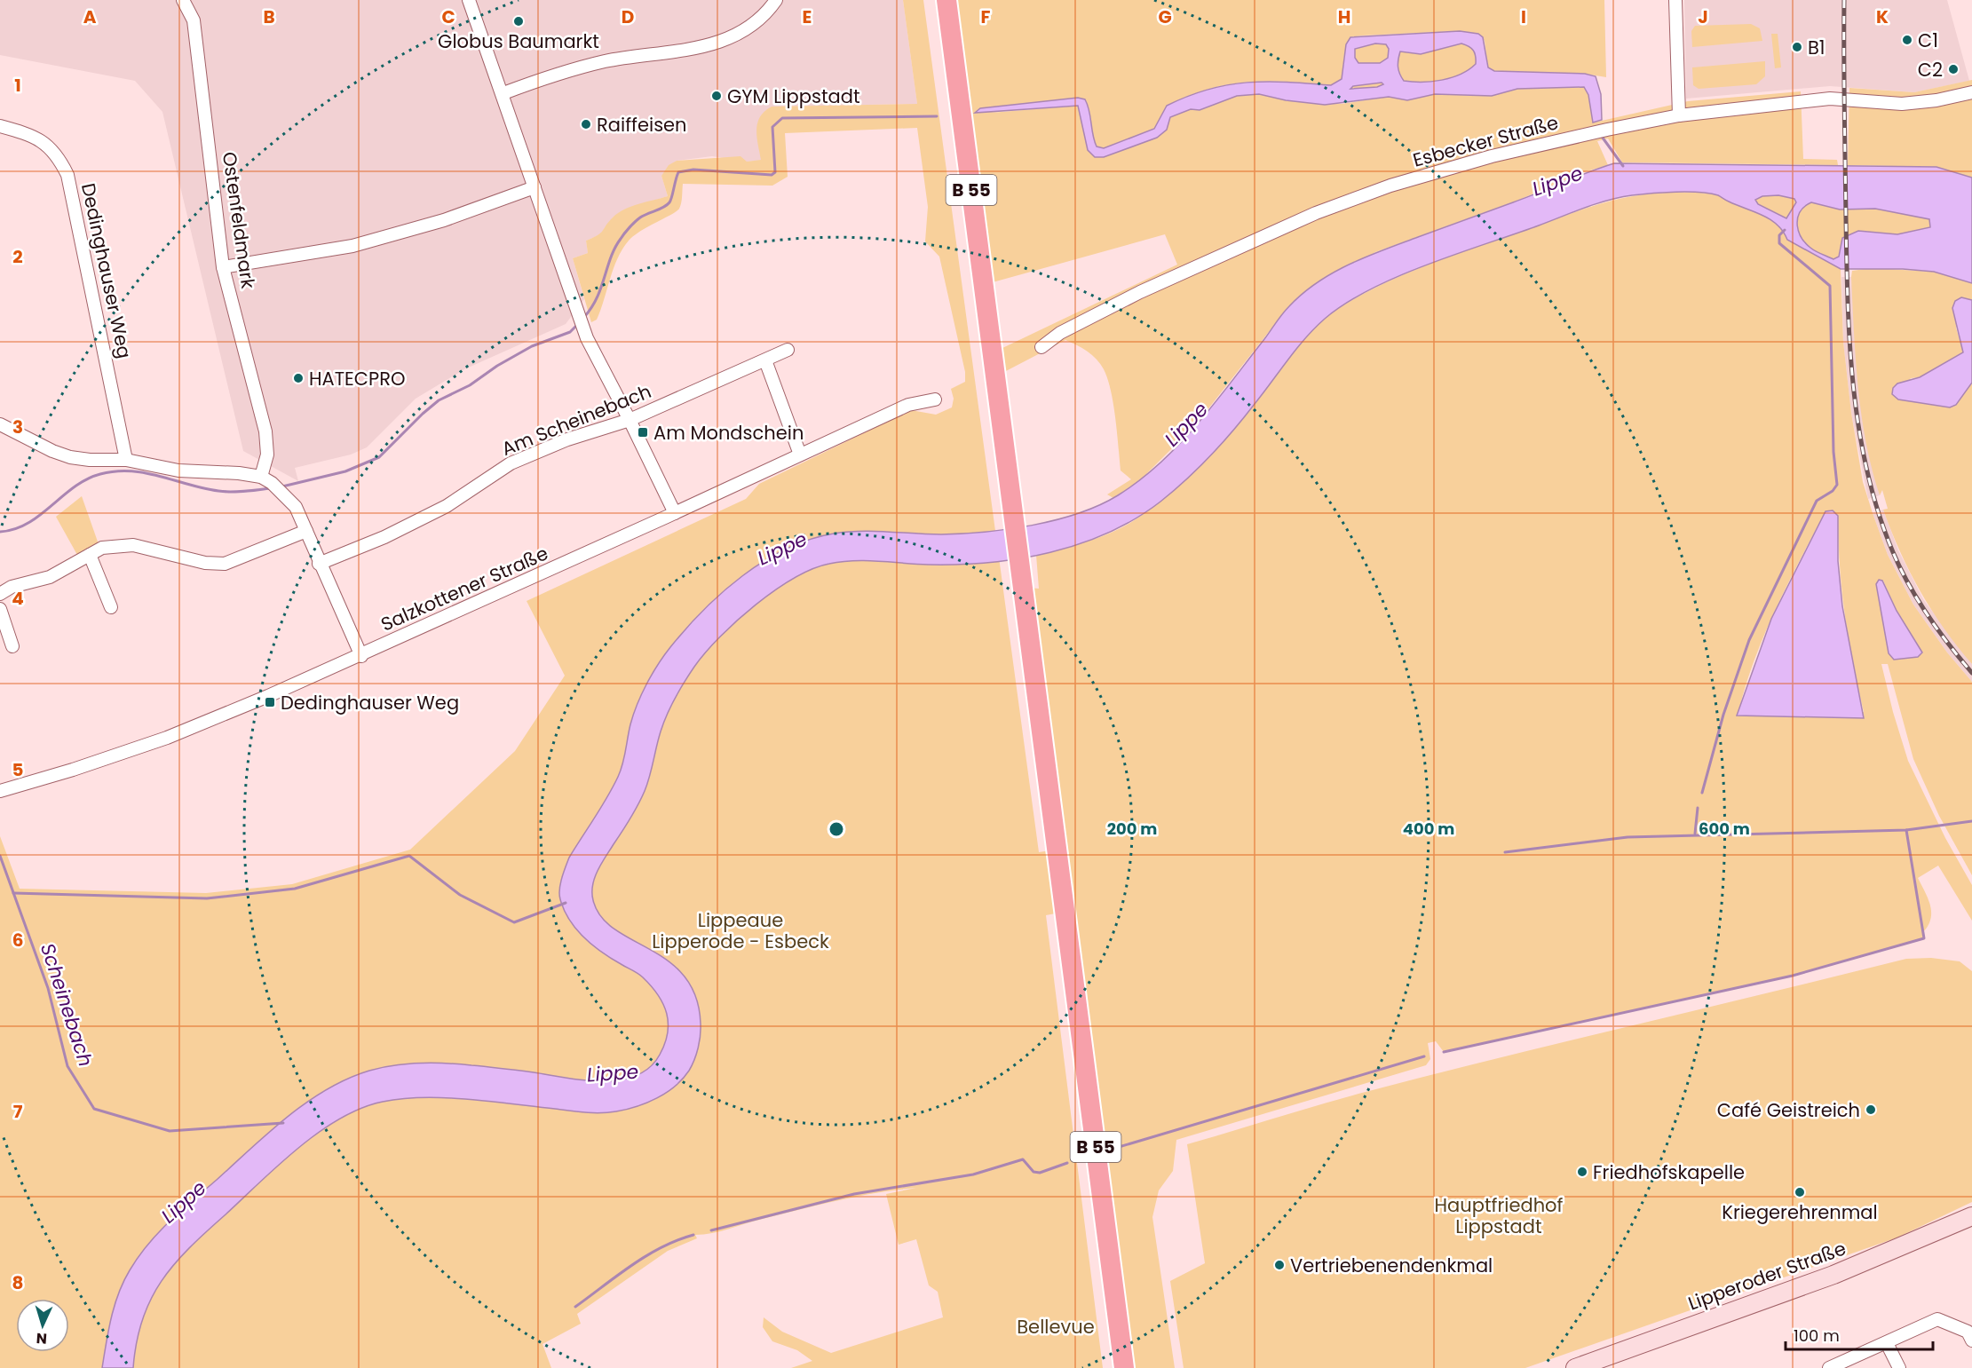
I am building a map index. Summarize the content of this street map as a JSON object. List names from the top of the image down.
{
  "streets": {
    "highway": ["B 55"],
    "main road": ["Lipperoder Straße"],
    "street": [
      "Esbecker Straße",
      "Ostenfeldmark",
      "Dedinghauser Weg",
      "Am Scheinebach",
      "Salzkottener Straße"
    ]
  },
  "water": ["Lippe", "Scheinebach"],
  "parks": ["Lippeaue Lipperode - Esbeck", "Hauptfriedhof Lippstadt", "Bellevue"],
  "places": {
    "other": [
      "Globus Baumarkt",
      "C1",
      "B1",
      "C2",
      "GYM Lippstadt",
      "Raiffeisen",
      "HATECPRO",
      "Café Geistreich",
      "Friedhofskapelle",
      "Kriegerehrenmal",
      "Vertriebenendenkmal"
    ],
    "transit": ["Am Mondschein", "Dedinghauser Weg"]
  },
  "scale_bar": "100 m",
  "north": "bottom",
  "grid": {
    "columns": [
      "A",
      "B",
      "C",
      "D",
      "E",
      "F",
      "G",
      "H",
      "I",
      "J",
      "K"
    ],
    "rows": [
      "1",
      "2",
      "3",
      "4",
      "5",
      "6",
      "7",
      "8"
    ]
  },
  "rings": ["200 m", "400 m", "600 m"]
}
